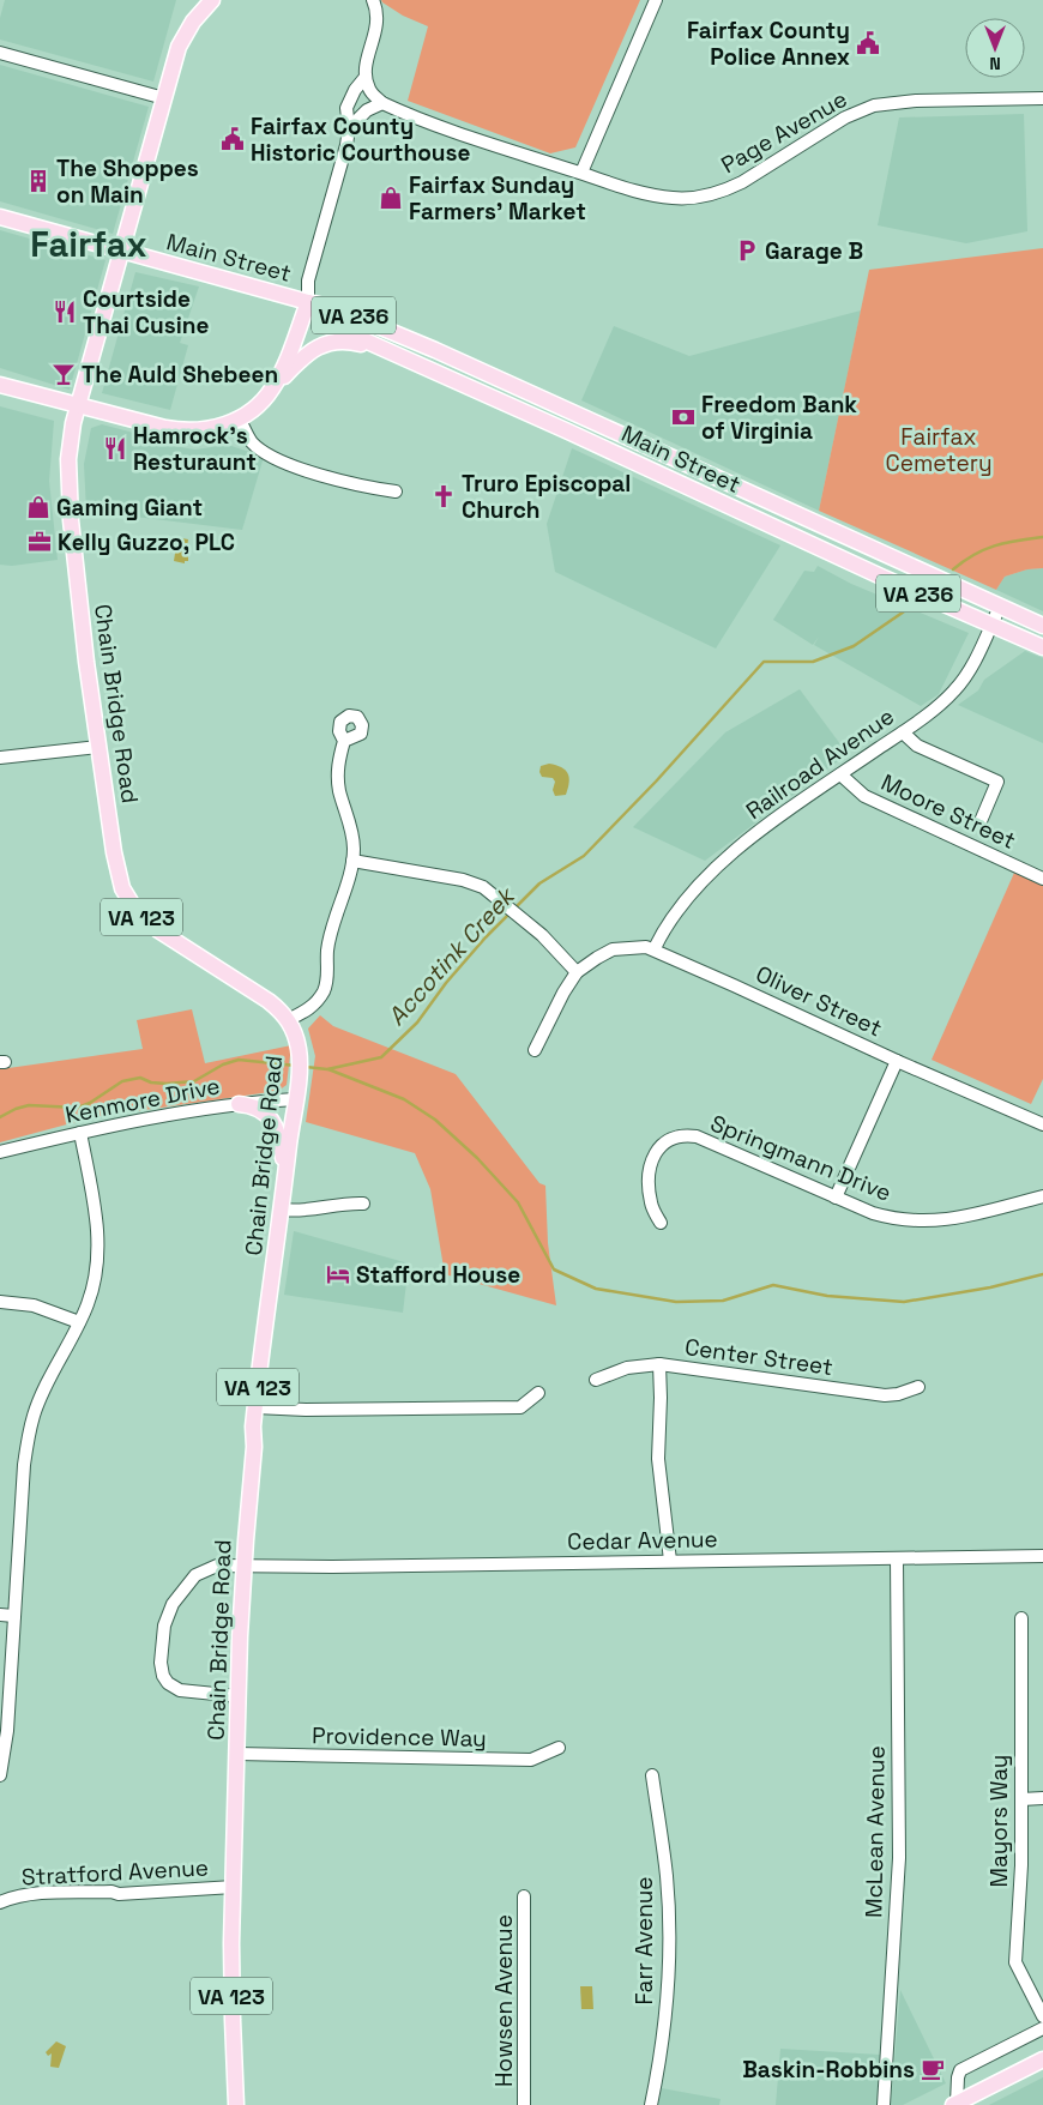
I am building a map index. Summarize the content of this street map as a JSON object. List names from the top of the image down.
{
  "streets": {
    "main road": [
      "Main Street",
      "VA 236",
      "Chain Bridge Road",
      "VA 123"
    ],
    "street": [
      "Page Avenue",
      "Railroad Avenue",
      "Moore Street",
      "Oliver Street",
      "Kenmore Drive",
      "Springmann Drive",
      "Center Street",
      "Cedar Avenue",
      "Providence Way",
      "Mayors Way",
      "McLean Avenue",
      "Stratford Avenue",
      "Farr Avenue",
      "Howsen Avenue"
    ]
  },
  "crossings": [
    ["Main Street", "Chain Bridge Road"],
    ["Main Street", "Railroad Avenue"],
    ["Chain Bridge Road", "Kenmore Drive"],
    ["Chain Bridge Road", "Cedar Avenue"],
    ["Chain Bridge Road", "Providence Way"],
    ["Chain Bridge Road", "Stratford Avenue"],
    ["Railroad Avenue", "Moore Street"],
    ["Railroad Avenue", "Oliver Street"],
    ["Cedar Avenue", "McLean Avenue"]
  ],
  "districts": ["Fairfax"],
  "water": ["Accotink Creek"],
  "parks": ["Fairfax Cemetery"],
  "places": {
    "public building": ["Fairfax County Police Annex", "Fairfax County Historic Courthouse"],
    "building": ["The Shoppes on Main"],
    "shop": ["Fairfax Sunday Farmers' Market", "Gaming Giant"],
    "parking": ["Garage B"],
    "restaurant": ["Courtside Thai Cusine", "Hamrock's Resturaunt"],
    "bar": ["The Auld Shebeen"],
    "bank": ["Freedom Bank of Virginia"],
    "church": ["Truro Episcopal Church"],
    "office": ["Kelly Guzzo, PLC"],
    "hotel": ["Stafford House"],
    "cafe": ["Baskin-Robbins"]
  },
  "north": "bottom"
}
